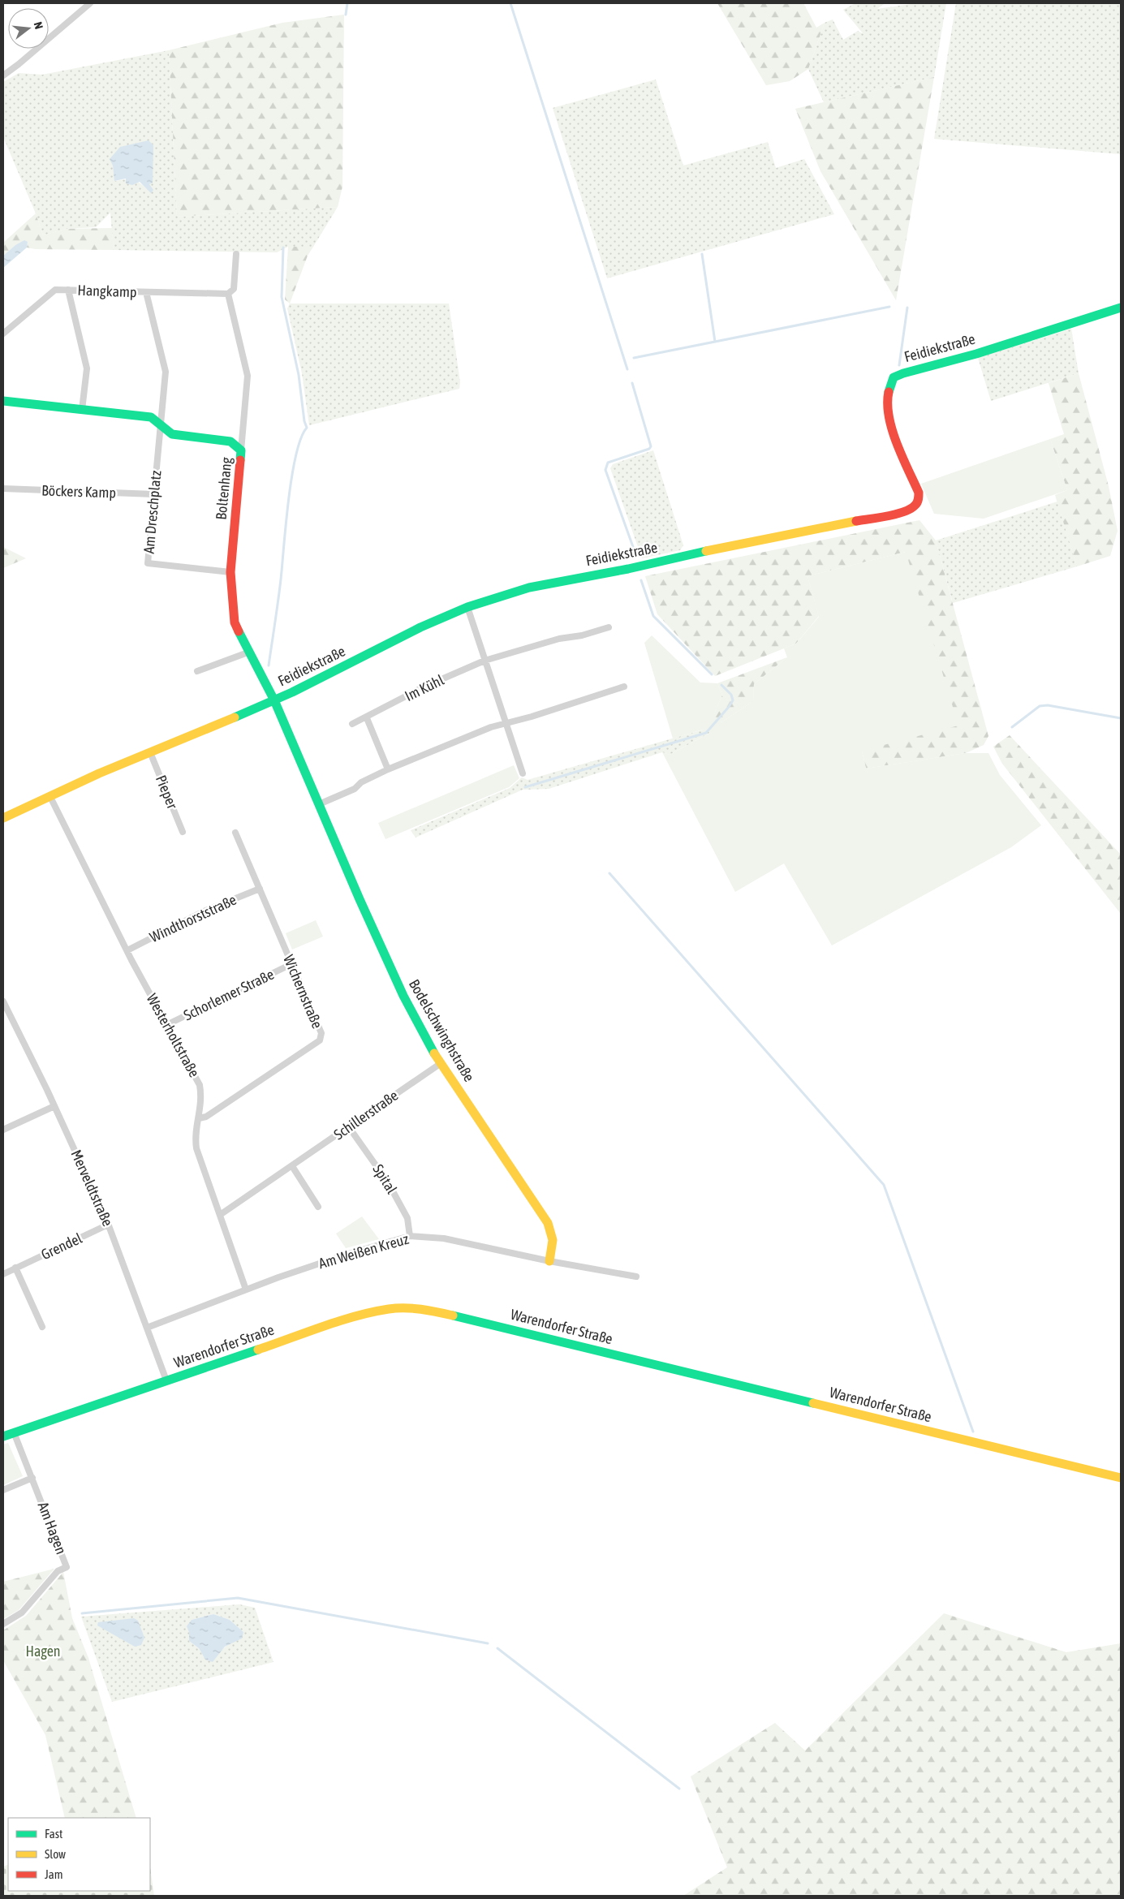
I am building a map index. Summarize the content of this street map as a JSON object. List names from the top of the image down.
{
  "streets": {
    "street": [
      "Hangkamp",
      "Feidiekstraße",
      "Boltenhang",
      "Böckers Kamp",
      "Am Dreschplatz",
      "Im Kühl",
      "Pieper",
      "Windthorststraße",
      "Wichernstraße",
      "Schorlemer Straße",
      "Bodelschwinghstraße",
      "Westerholtstraße",
      "Schillerstraße",
      "Spital",
      "Merveldtstraße",
      "Grendel",
      "Am Weißen Kreuz",
      "Warendorfer Straße",
      "Am Hagen"
    ]
  },
  "crossings": [
    ["Hangkamp", "Am Dreschplatz"],
    ["Feidiekstraße", "Boltenhang"],
    ["Feidiekstraße", "Pieper"],
    ["Feidiekstraße", "Bodelschwinghstraße"],
    ["Feidiekstraße", "Westerholtstraße"],
    ["Boltenhang", "Am Dreschplatz"],
    ["Boltenhang", "Bodelschwinghstraße"],
    ["Böckers Kamp", "Am Dreschplatz"],
    ["Windthorststraße", "Wichernstraße"],
    ["Windthorststraße", "Westerholtstraße"],
    ["Wichernstraße", "Schorlemer Straße"],
    ["Wichernstraße", "Westerholtstraße"],
    ["Schorlemer Straße", "Westerholtstraße"],
    ["Bodelschwinghstraße", "Schillerstraße"],
    ["Bodelschwinghstraße", "Am Weißen Kreuz"],
    ["Westerholtstraße", "Schillerstraße"],
    ["Westerholtstraße", "Am Weißen Kreuz"],
    ["Schillerstraße", "Spital"],
    ["Spital", "Am Weißen Kreuz"],
    ["Merveldtstraße", "Grendel"],
    ["Merveldtstraße", "Am Weißen Kreuz"],
    ["Merveldtstraße", "Warendorfer Straße"],
    ["Warendorfer Straße", "Am Hagen"]
  ],
  "parks": ["Hagen"],
  "legend": ["Fast", "Slow", "Jam"],
  "north": "right"
}
